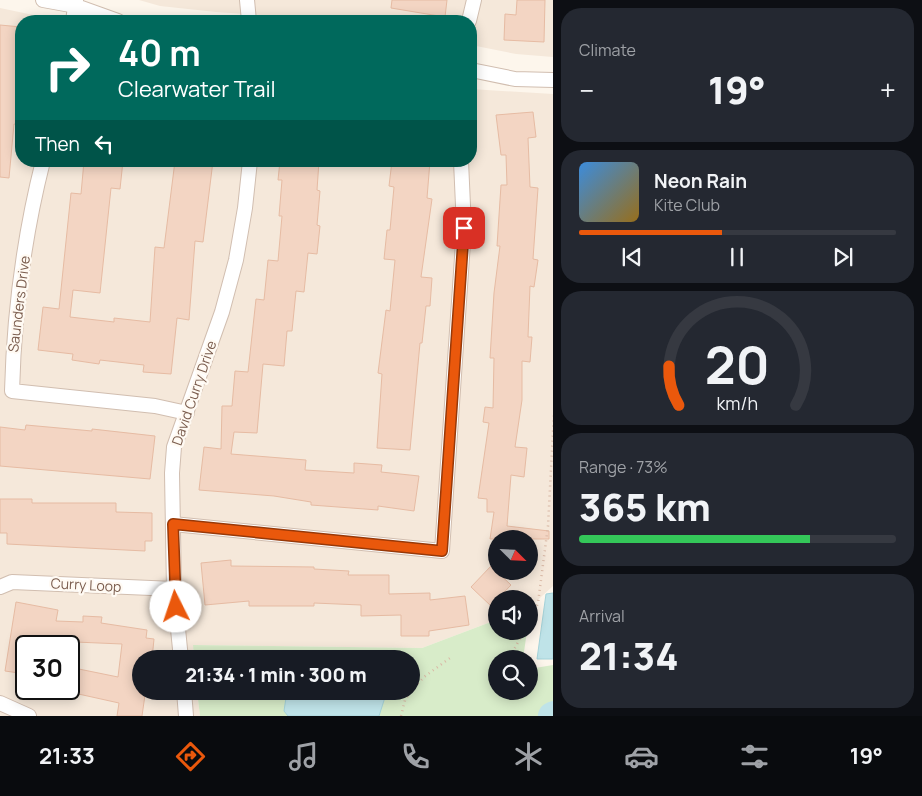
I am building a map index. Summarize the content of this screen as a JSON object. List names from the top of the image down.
{
  "streets": {
    "street": ["Saunders Drive", "David Curry Drive", "Curry Loop"]
  },
  "crossings": [
    ["Saunders Drive", "David Curry Drive"],
    ["David Curry Drive", "Curry Loop"]
  ],
  "north": "bottom right",
  "page": {
    "tile": [
      "Climate",
      ["Range · 73%", "365 km"],
      ["Arrival", "21:34"]
    ],
    "turn": ["40 m", "Clearwater Trail"],
    "heat": ["−", "19°", "+"],
    "then": "Then",
    "song": ["Neon Rain", "Kite Club"],
    "limit": "30",
    "trip": "21:34 · 1 min · 300 m",
    "tabs": ["21:33", "19°"],
    "gauge": ["20", "km/h"]
  }
}
